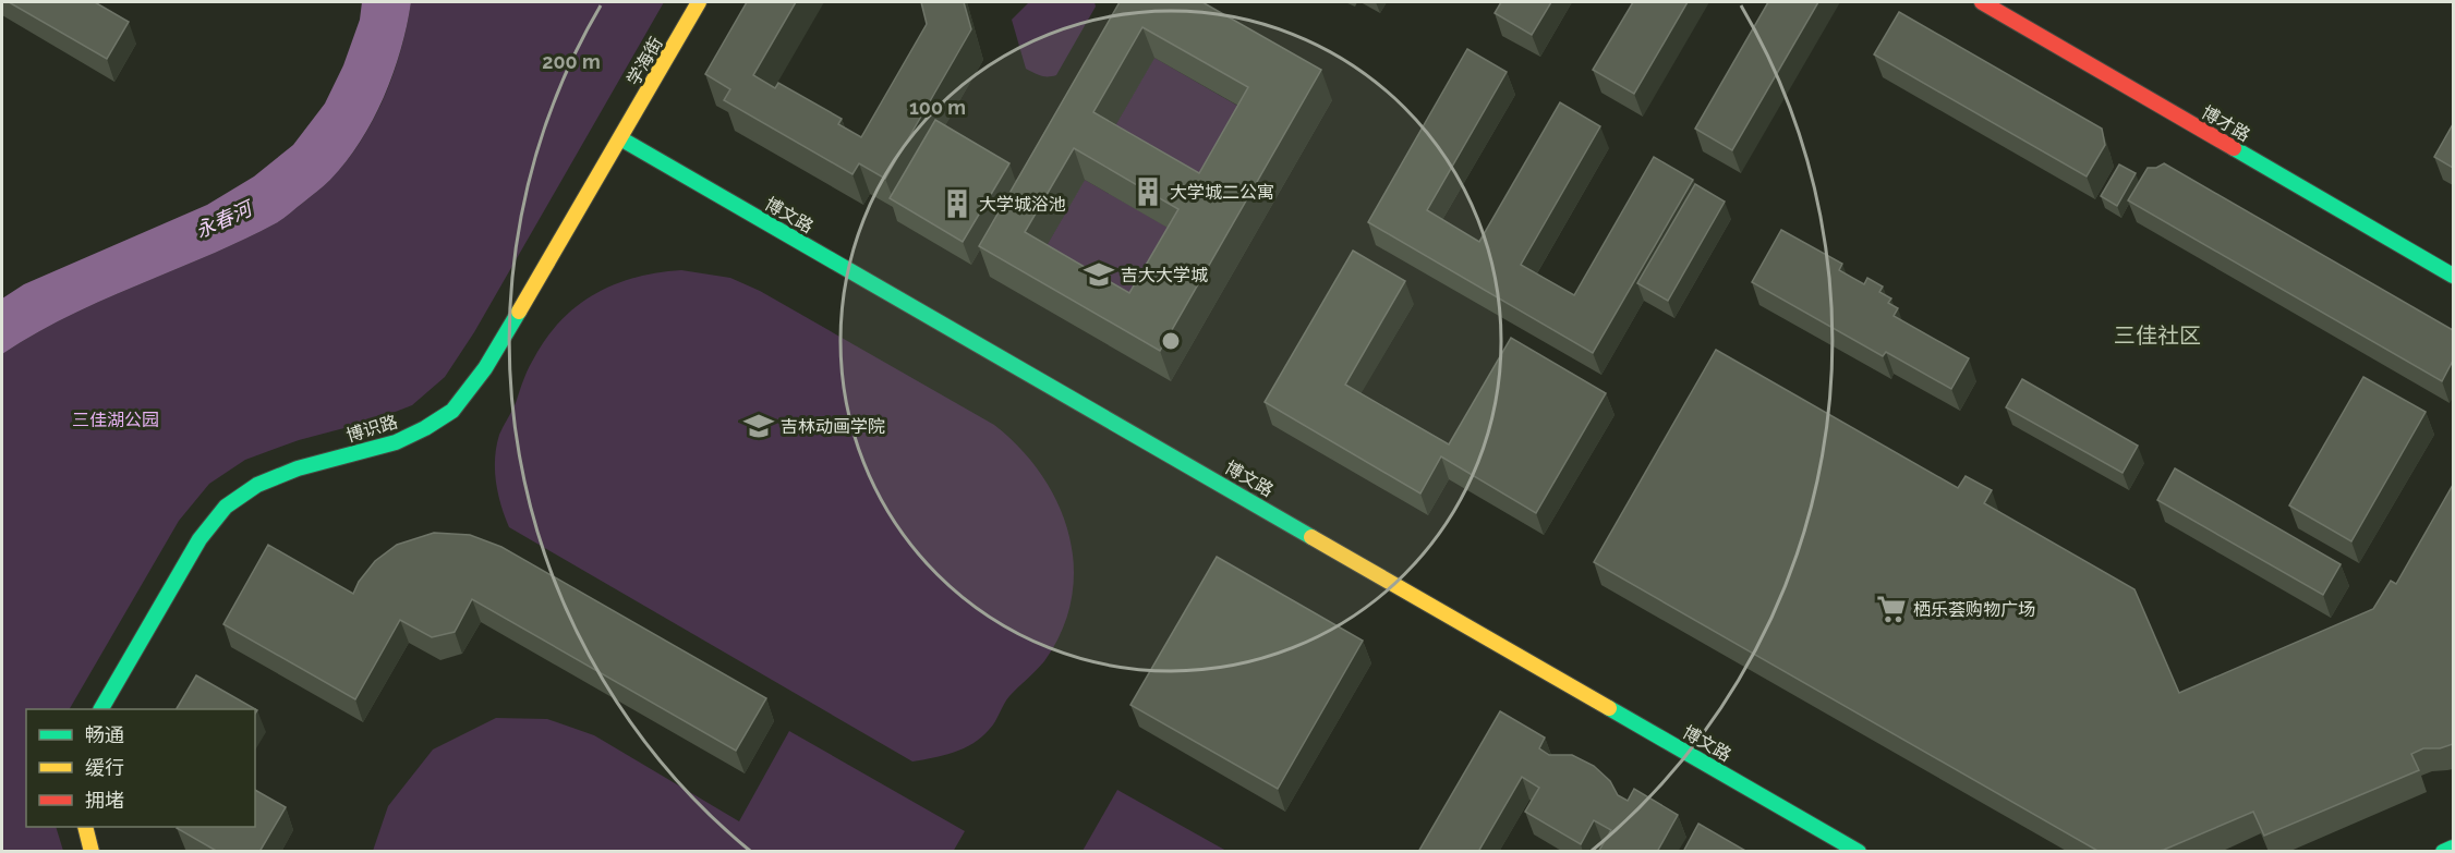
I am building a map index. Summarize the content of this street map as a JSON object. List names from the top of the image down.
{
  "streets": {
    "street": [
      "学海街",
      "博才路",
      "博文路",
      "博识路"
    ]
  },
  "crossings": [
    ["学海街", "博文路"],
    ["学海街", "博识路"],
    ["博文路", "博识路"]
  ],
  "districts": ["三佳社区"],
  "water": ["永春河"],
  "parks": ["三佳湖公园"],
  "places": {
    "building": ["大学城二公寓", "大学城浴池"],
    "school or university": ["吉大大学城", "吉林动画学院"],
    "supermarket": ["栖乐荟购物广场"]
  },
  "legend": ["畅通", "缓行", "拥堵"],
  "rings": ["200 m", "100 m"]
}
